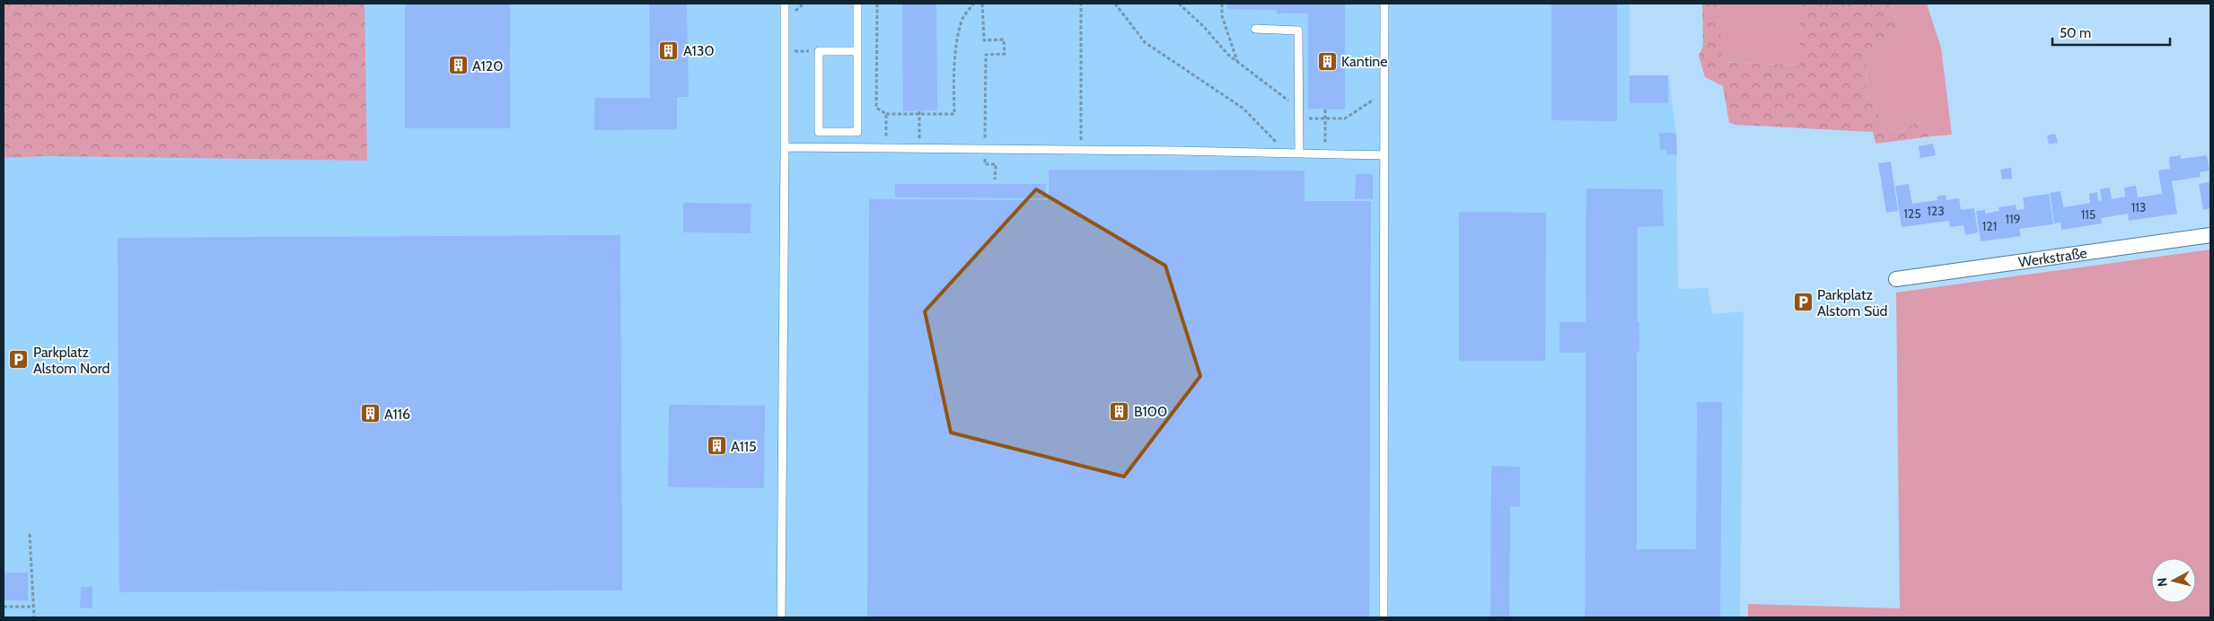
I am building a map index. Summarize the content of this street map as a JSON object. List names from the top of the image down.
{
  "streets": {
    "street": ["Werkstraße"]
  },
  "places": {
    "building": [
      "A130",
      "Kantine",
      "A120",
      "B100",
      "A116",
      "A115"
    ],
    "parking": ["Parkplatz Alstom Süd", "Parkplatz Alstom Nord"]
  },
  "house_numbers": [
    "113",
    "123",
    "125",
    "115",
    "119",
    "121"
  ],
  "scale_bar": "50 m",
  "north": "left"
}
